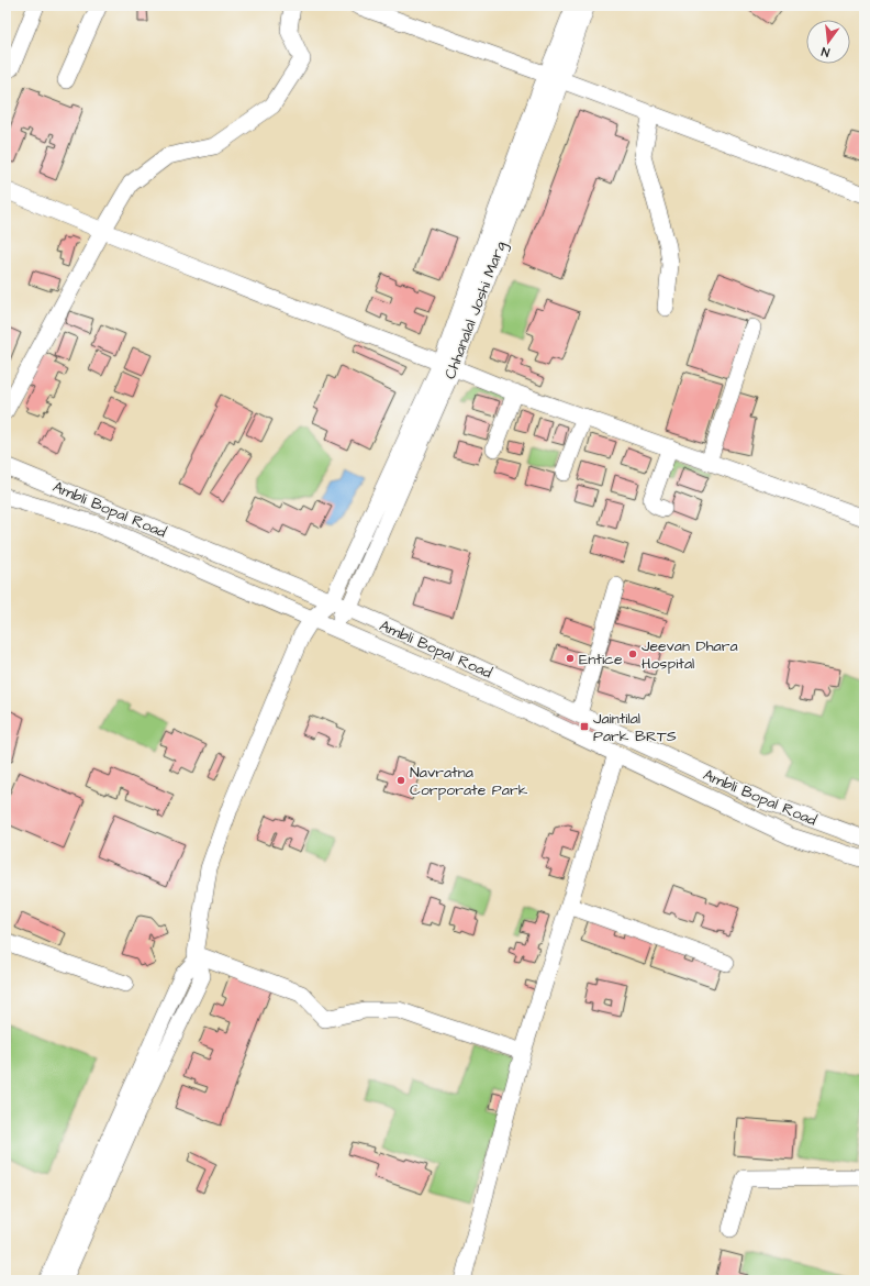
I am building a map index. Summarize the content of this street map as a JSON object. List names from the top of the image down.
{
  "streets": {
    "street": ["Chhanalal Joshi Marg", "Ambli Bopal Road"]
  },
  "crossings": [
    ["Chhanalal Joshi Marg", "Ambli Bopal Road"]
  ],
  "places": {
    "other": ["Jeevan Dhara Hospital", "Entice", "Navratna Corporate Park"],
    "transit": ["Jaintilal Park BRTS"]
  },
  "north": "bottom"
}
